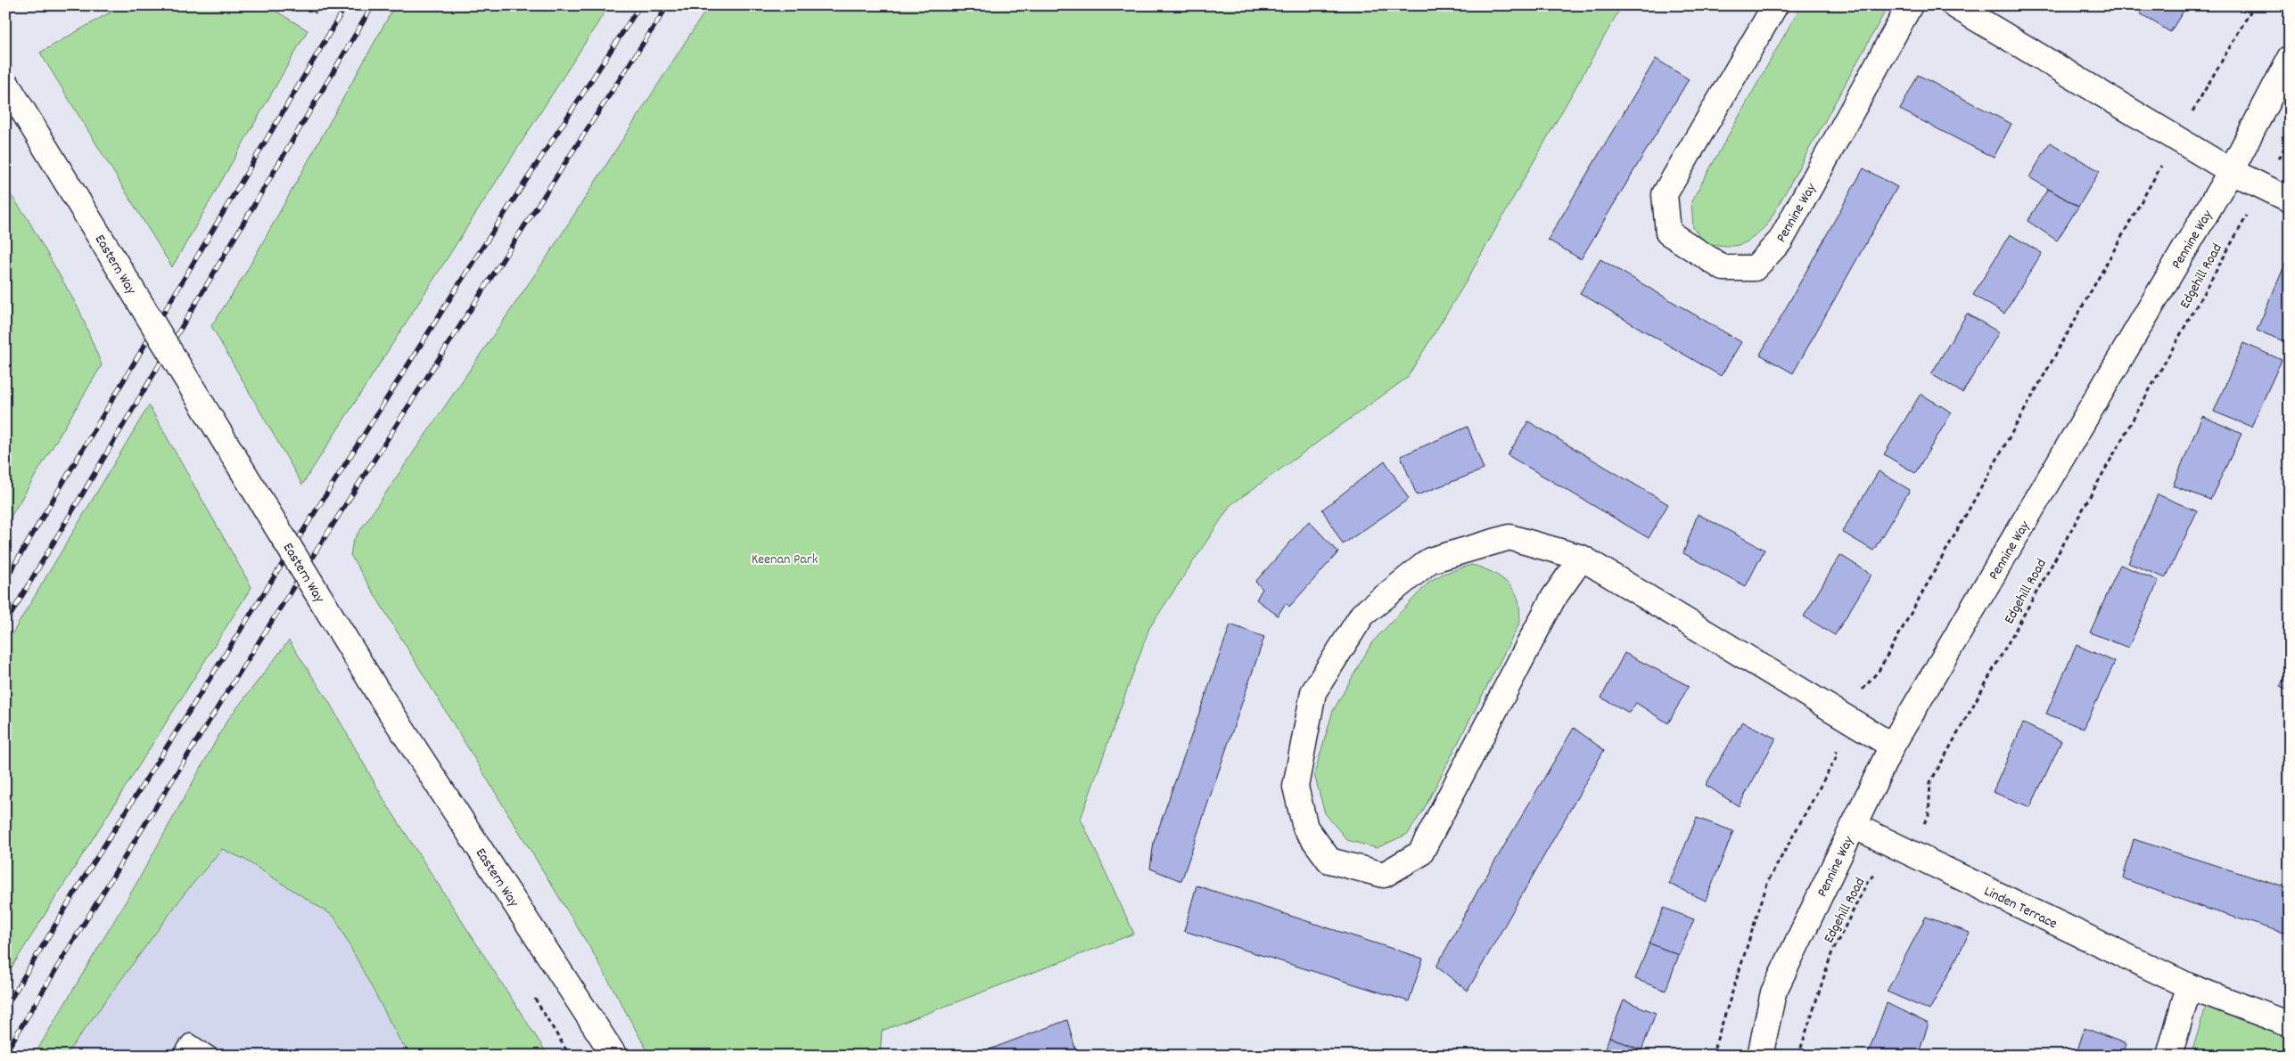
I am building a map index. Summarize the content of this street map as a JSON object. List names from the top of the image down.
{
  "streets": {
    "street": ["Pennine Way", "Eastern Way", "Linden Terrace"],
    "path": ["Edgehill Road"]
  },
  "crossings": [
    ["Pennine Way", "Linden Terrace"],
    ["Edgehill Road", "Linden Terrace"]
  ],
  "parks": ["Keenan Park"]
}
